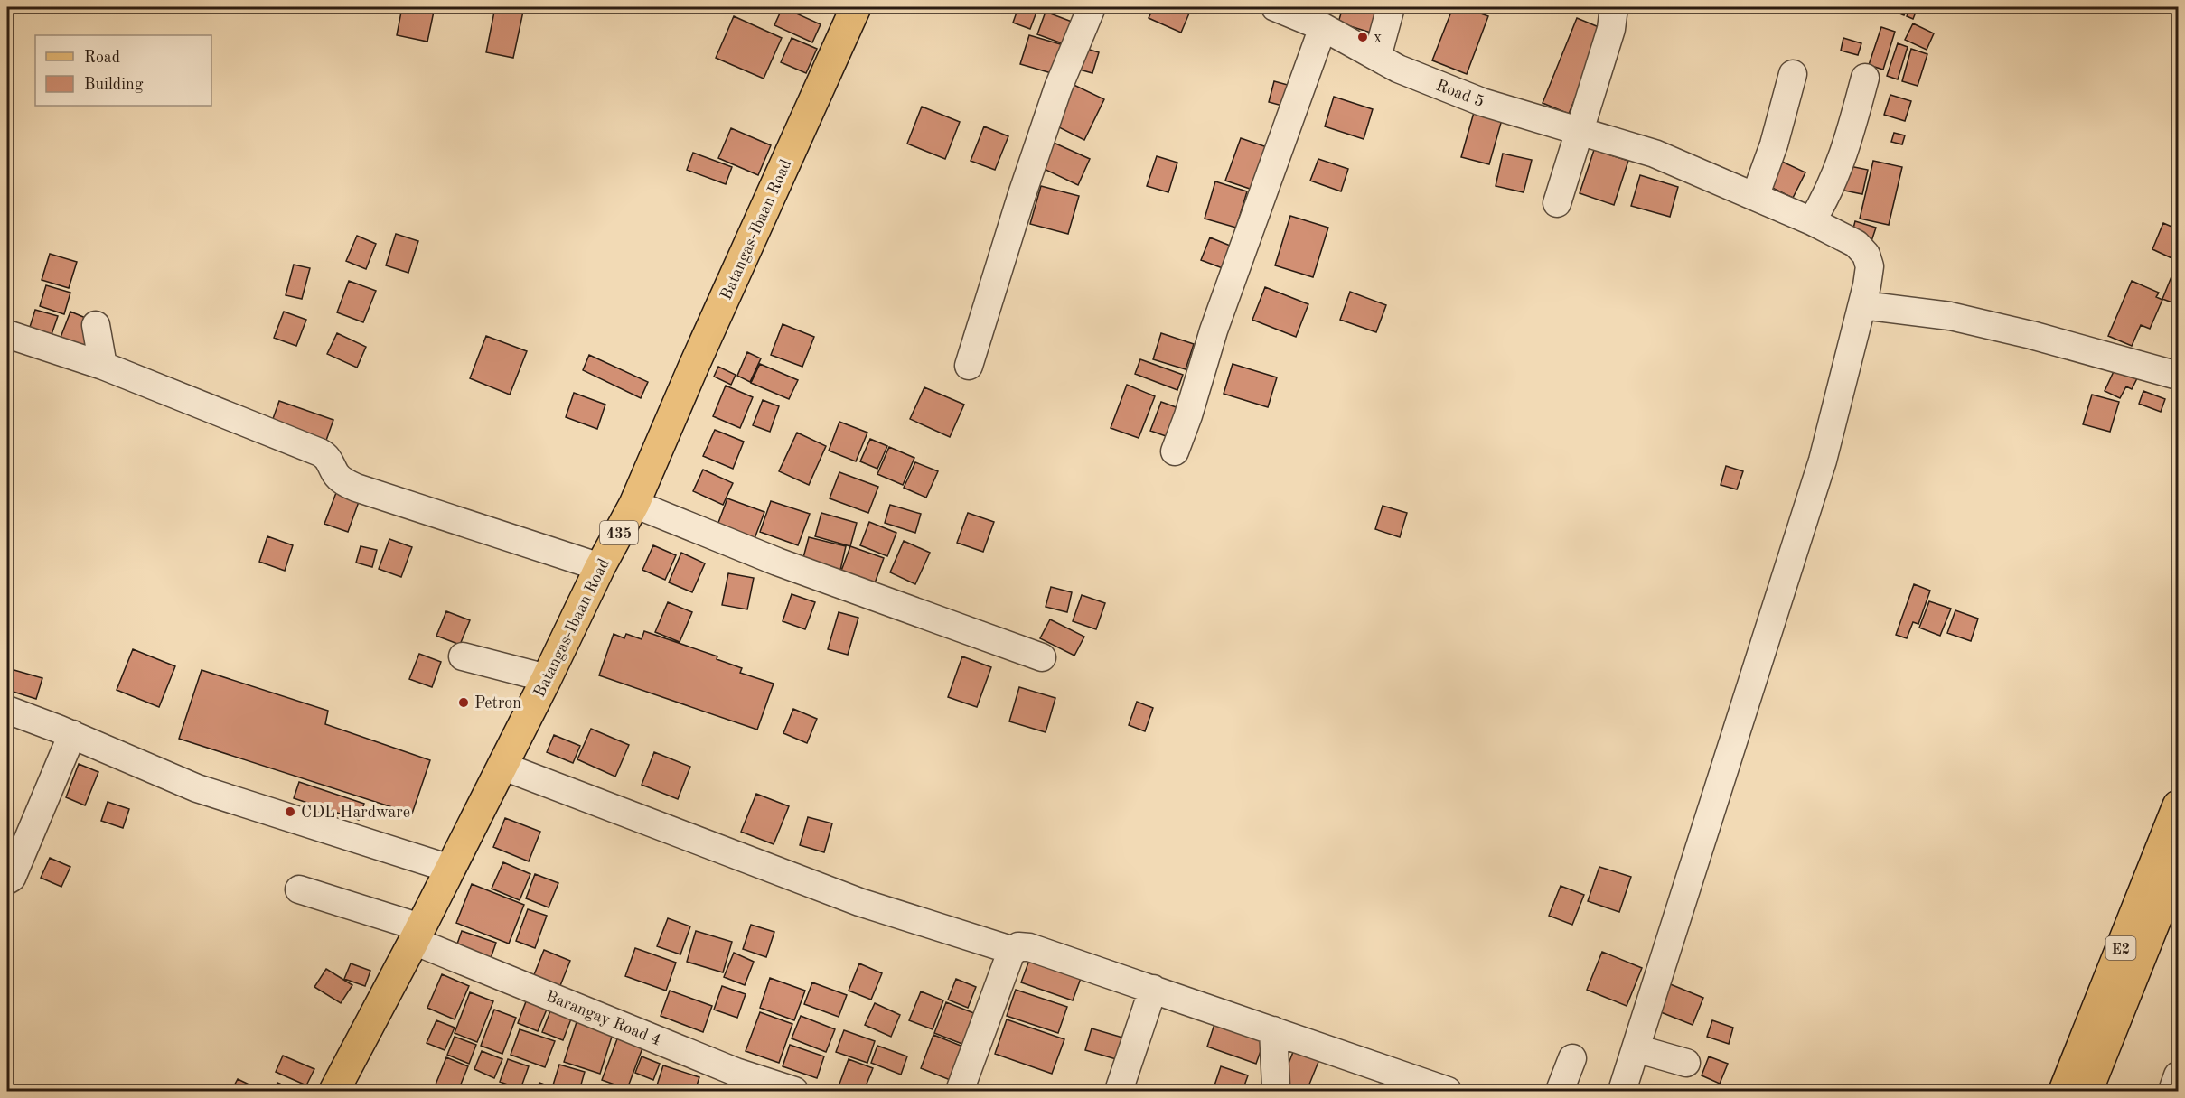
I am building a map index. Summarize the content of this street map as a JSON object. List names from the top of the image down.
{
  "streets": {
    "main road": ["Batangas-Ibaan Road", "435", "E2"],
    "street": ["Road 5", "Barangay Road 4"]
  },
  "crossings": [
    ["Batangas-Ibaan Road", "Barangay Road 4"]
  ],
  "places": ["x", "Petron", "CDL Hardware"],
  "legend": ["Road", "Building"]
}
